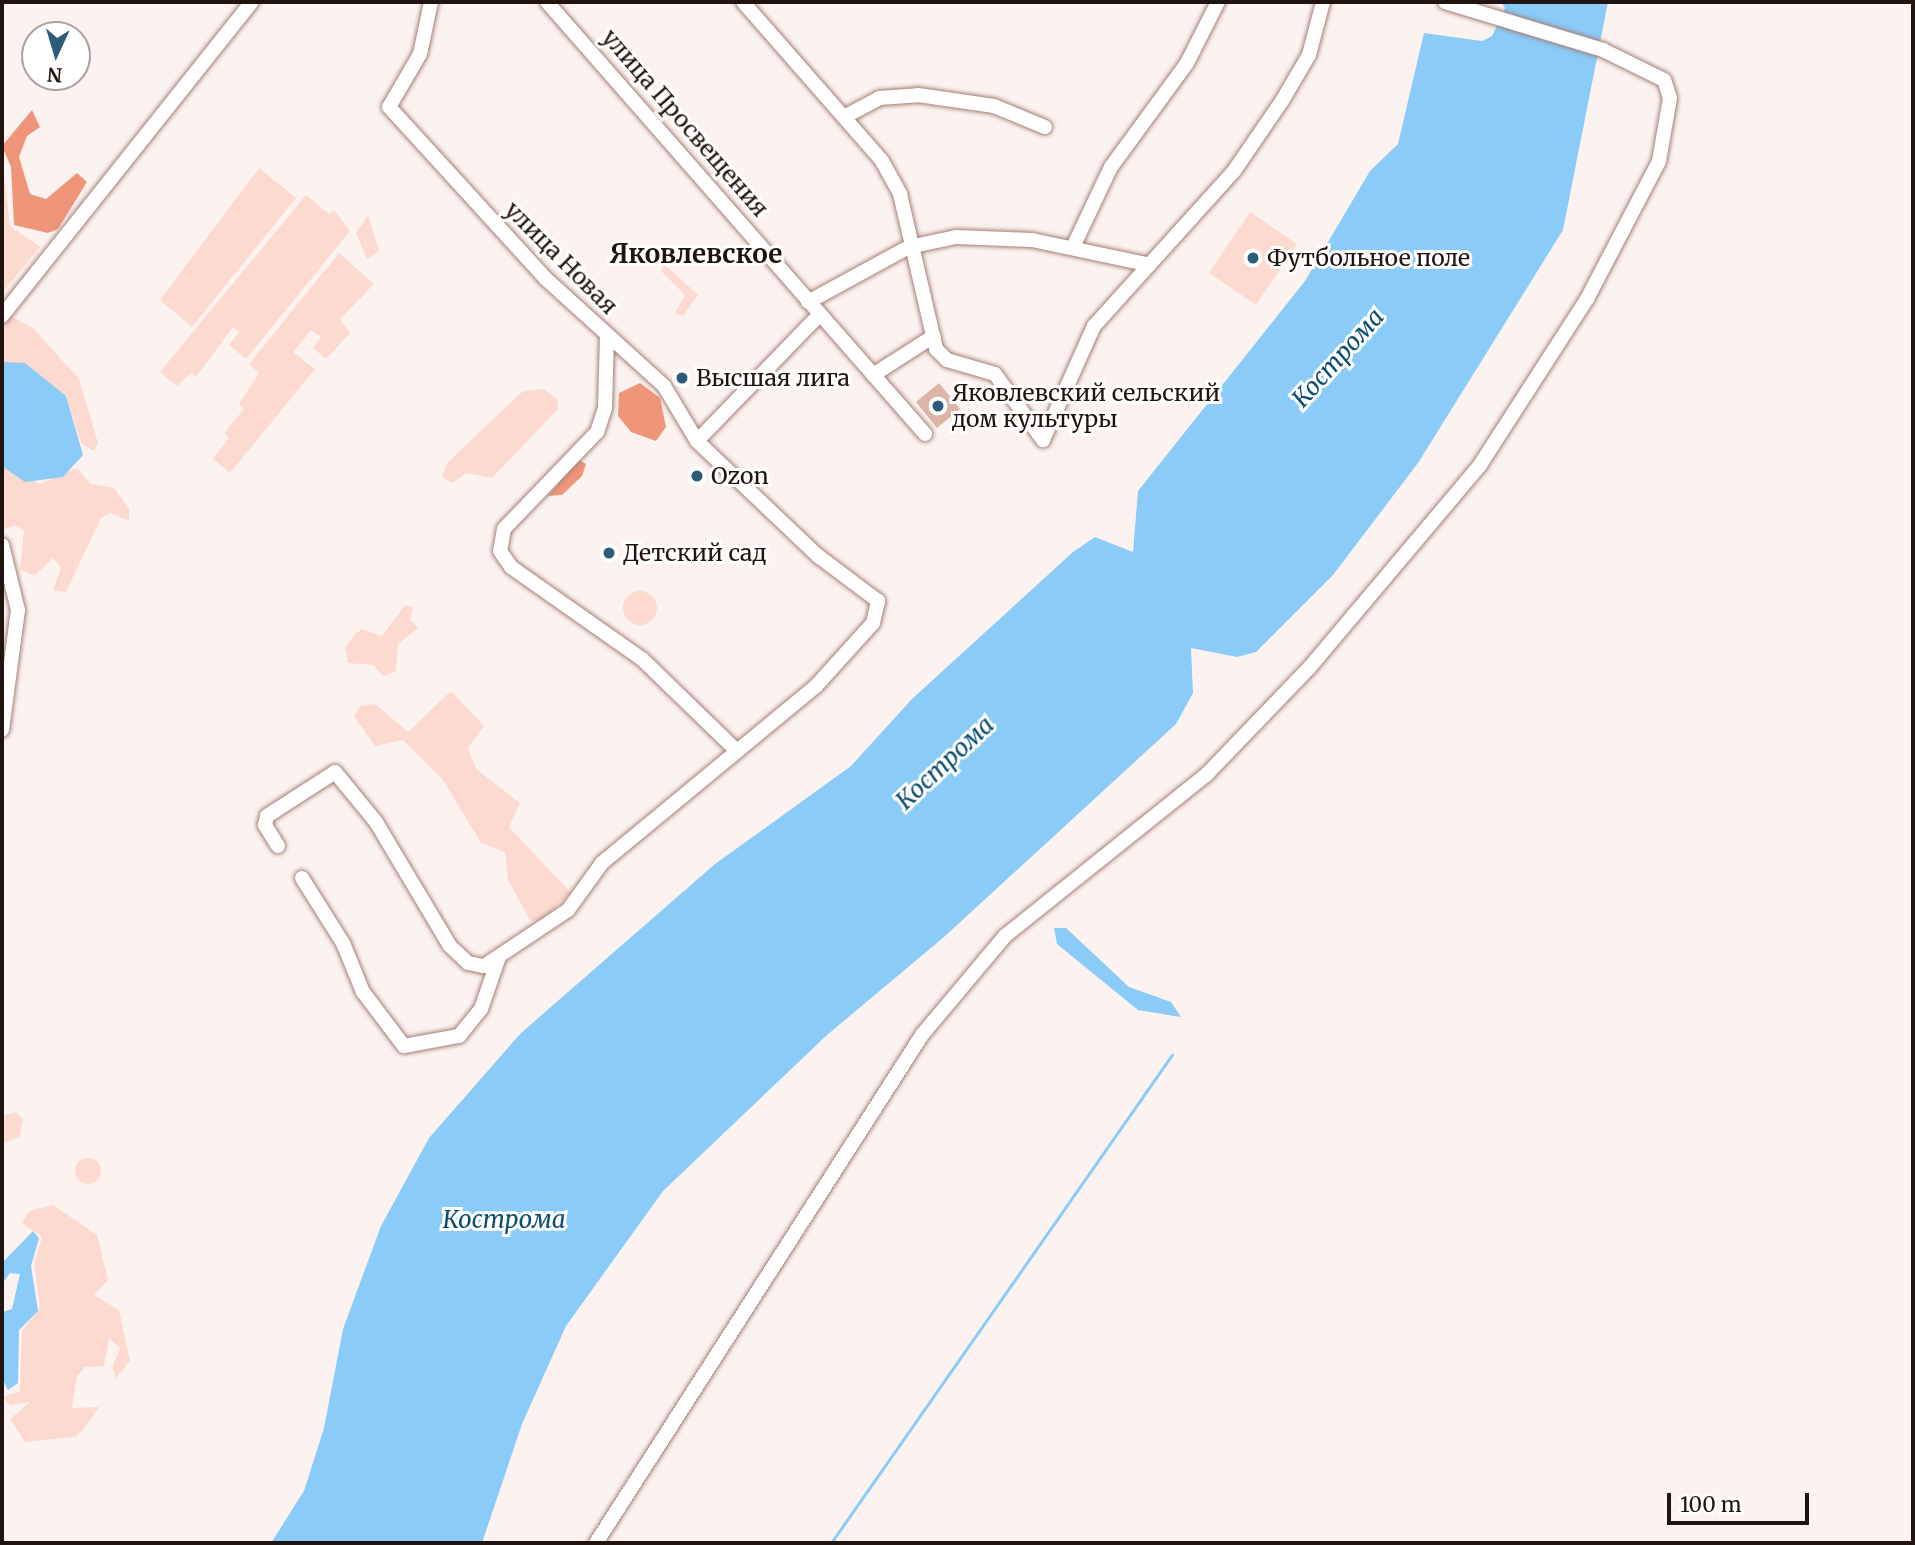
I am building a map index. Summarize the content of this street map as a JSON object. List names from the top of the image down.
{
  "streets": {
    "street": ["улица Просвещения", "улица Новая"]
  },
  "districts": ["Яковлевское"],
  "water": ["Кострома"],
  "places": [
    "Футбольное поле",
    "Высшая лига",
    "Яковлевский сельский дом культуры",
    "Ozon",
    "Детский сад"
  ],
  "scale_bar": "100 m",
  "north": "bottom"
}
